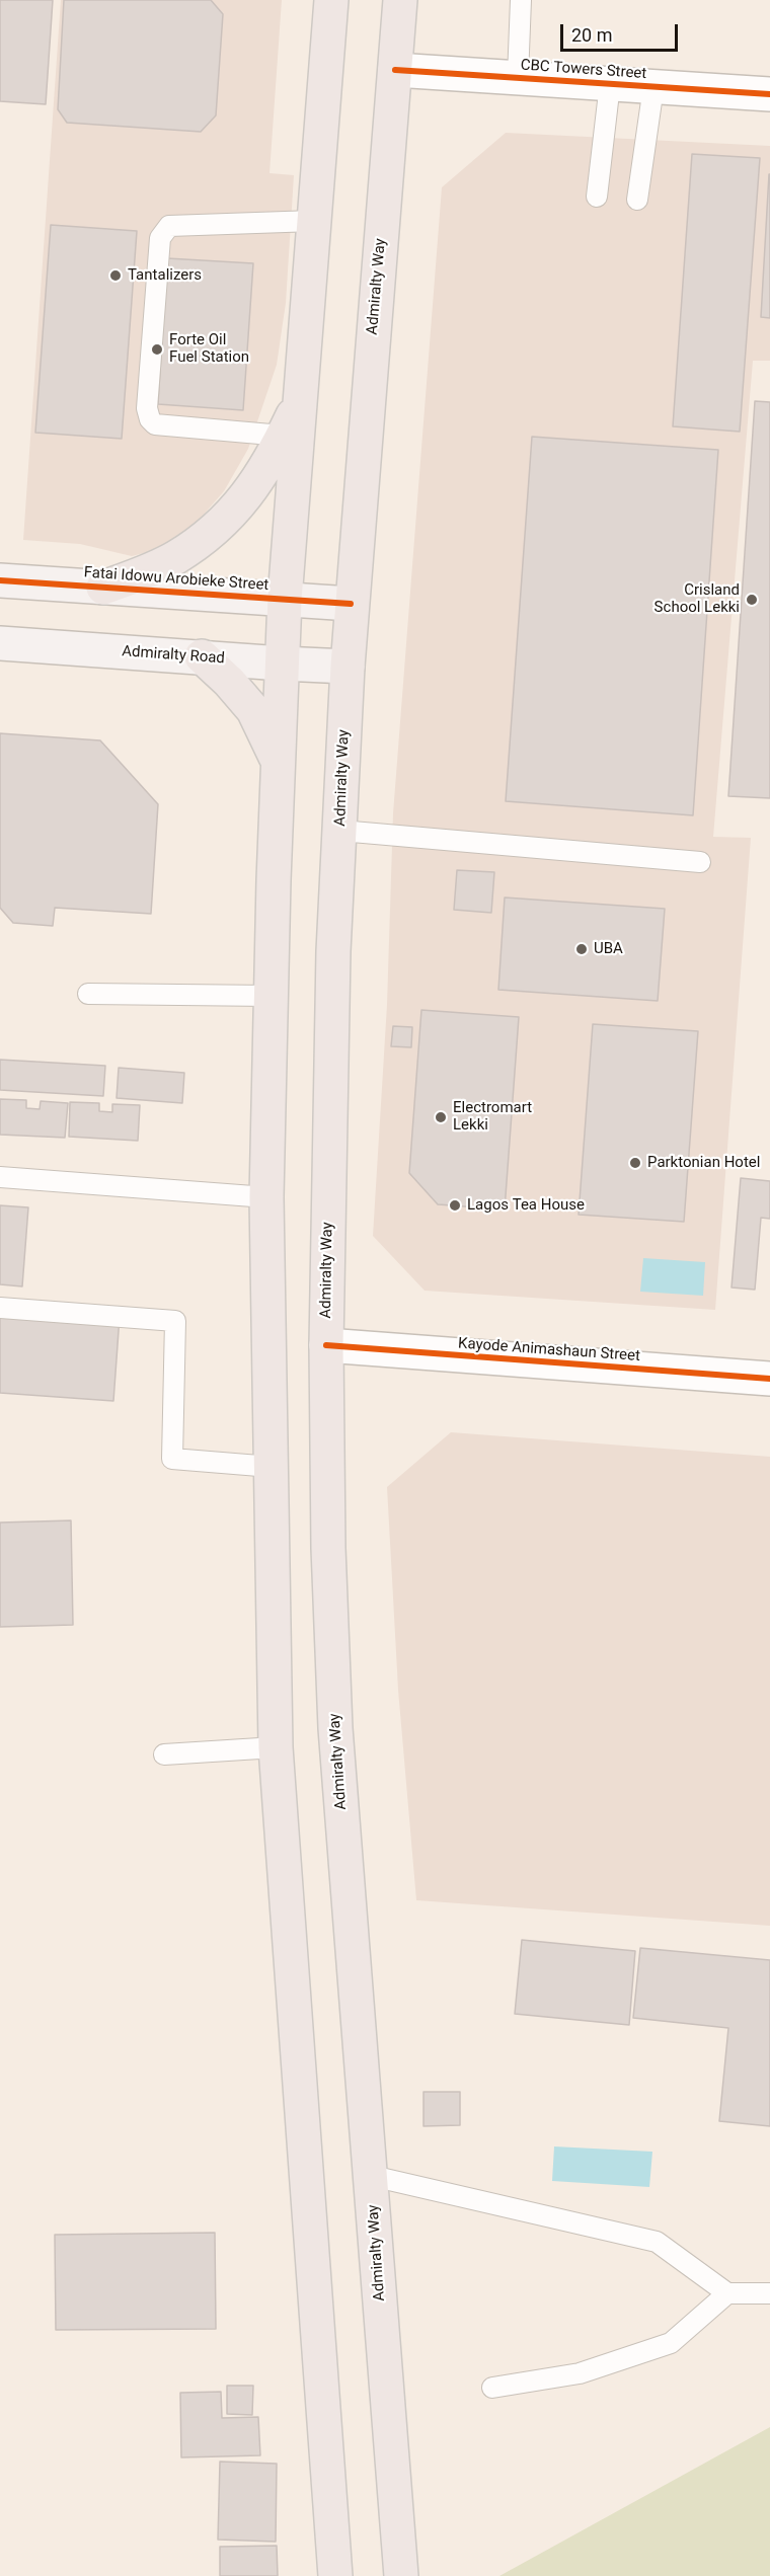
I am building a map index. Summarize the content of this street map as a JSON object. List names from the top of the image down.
{
  "streets": {
    "main road": ["Admiralty Way"],
    "street": [
      "CBC Towers Street",
      "Fatai Idowu Arobieke Street",
      "Admiralty Road",
      "Kayode Animashaun Street"
    ]
  },
  "crossings": [
    ["CBC Towers Street", "Admiralty Way"],
    ["Admiralty Way", "Fatai Idowu Arobieke Street"],
    ["Admiralty Way", "Admiralty Road"],
    ["Admiralty Way", "Kayode Animashaun Street"]
  ],
  "places": [
    "Tantalizers",
    "Forte Oil Fuel Station",
    "Crisland School Lekki",
    "UBA",
    "Electromart Lekki",
    "Parktonian Hotel",
    "Lagos Tea House"
  ],
  "scale_bar": "20 m"
}
